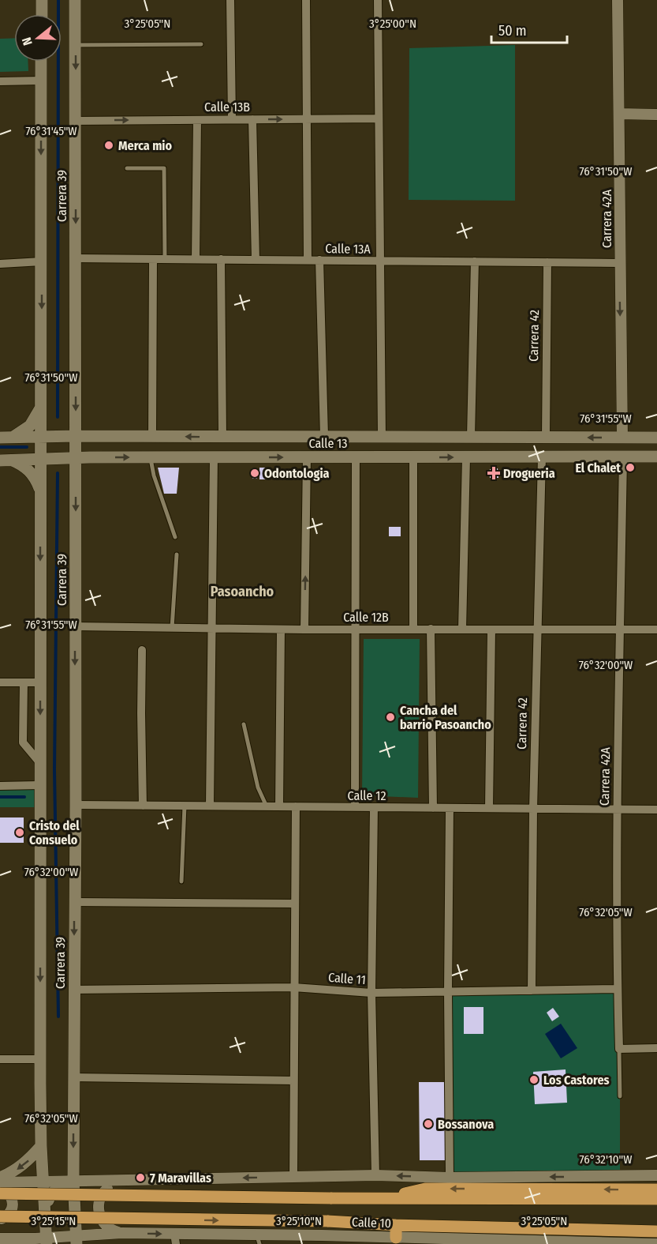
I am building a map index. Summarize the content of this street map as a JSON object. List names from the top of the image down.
{
  "streets": {
    "main road": ["Carrera 39", "Calle 13", "Calle 10"],
    "street": [
      "Calle 13B",
      "Carrera 42A",
      "Calle 13A",
      "Carrera 42",
      "Calle 12B",
      "Calle 12",
      "Calle 11"
    ]
  },
  "crossings": [
    ["Calle 13B", "Carrera 39"],
    ["Carrera 39", "Calle 13A"],
    ["Carrera 39", "Calle 13"],
    ["Carrera 39", "Calle 12B"],
    ["Carrera 39", "Calle 12"],
    ["Carrera 39", "Calle 11"],
    ["Carrera 39", "Calle 10"],
    ["Carrera 42A", "Calle 13A"],
    ["Carrera 42A", "Calle 13"],
    ["Carrera 42A", "Calle 12B"],
    ["Carrera 42A", "Calle 12"],
    ["Carrera 42A", "Calle 11"],
    ["Calle 13A", "Carrera 42"],
    ["Carrera 42", "Calle 13"],
    ["Carrera 42", "Calle 12B"],
    ["Carrera 42", "Calle 12"],
    ["Carrera 42", "Calle 11"]
  ],
  "one_way": ["Calle 13B", "Carrera 39"],
  "districts": ["Pasoancho"],
  "places": {
    "other": [
      "Merca mio",
      "El Chalet",
      "Odontologia",
      "Cancha del barrio Pasoancho",
      "Cristo del Consuelo",
      "Los Castores",
      "Bossanova",
      "7 Maravillas"
    ],
    "health": ["Drogueria"]
  },
  "scale_bar": "50 m",
  "north": "left",
  "coordinates": [
    "3°25'05\"N",
    "3°25'00\"N",
    "76°31'45\"W",
    "76°31'50\"W",
    "76°31'55\"W",
    "76°32'00\"W",
    "76°32'05\"W",
    "76°32'10\"W",
    "3°25'15\"N",
    "3°25'10\"N"
  ]
}
